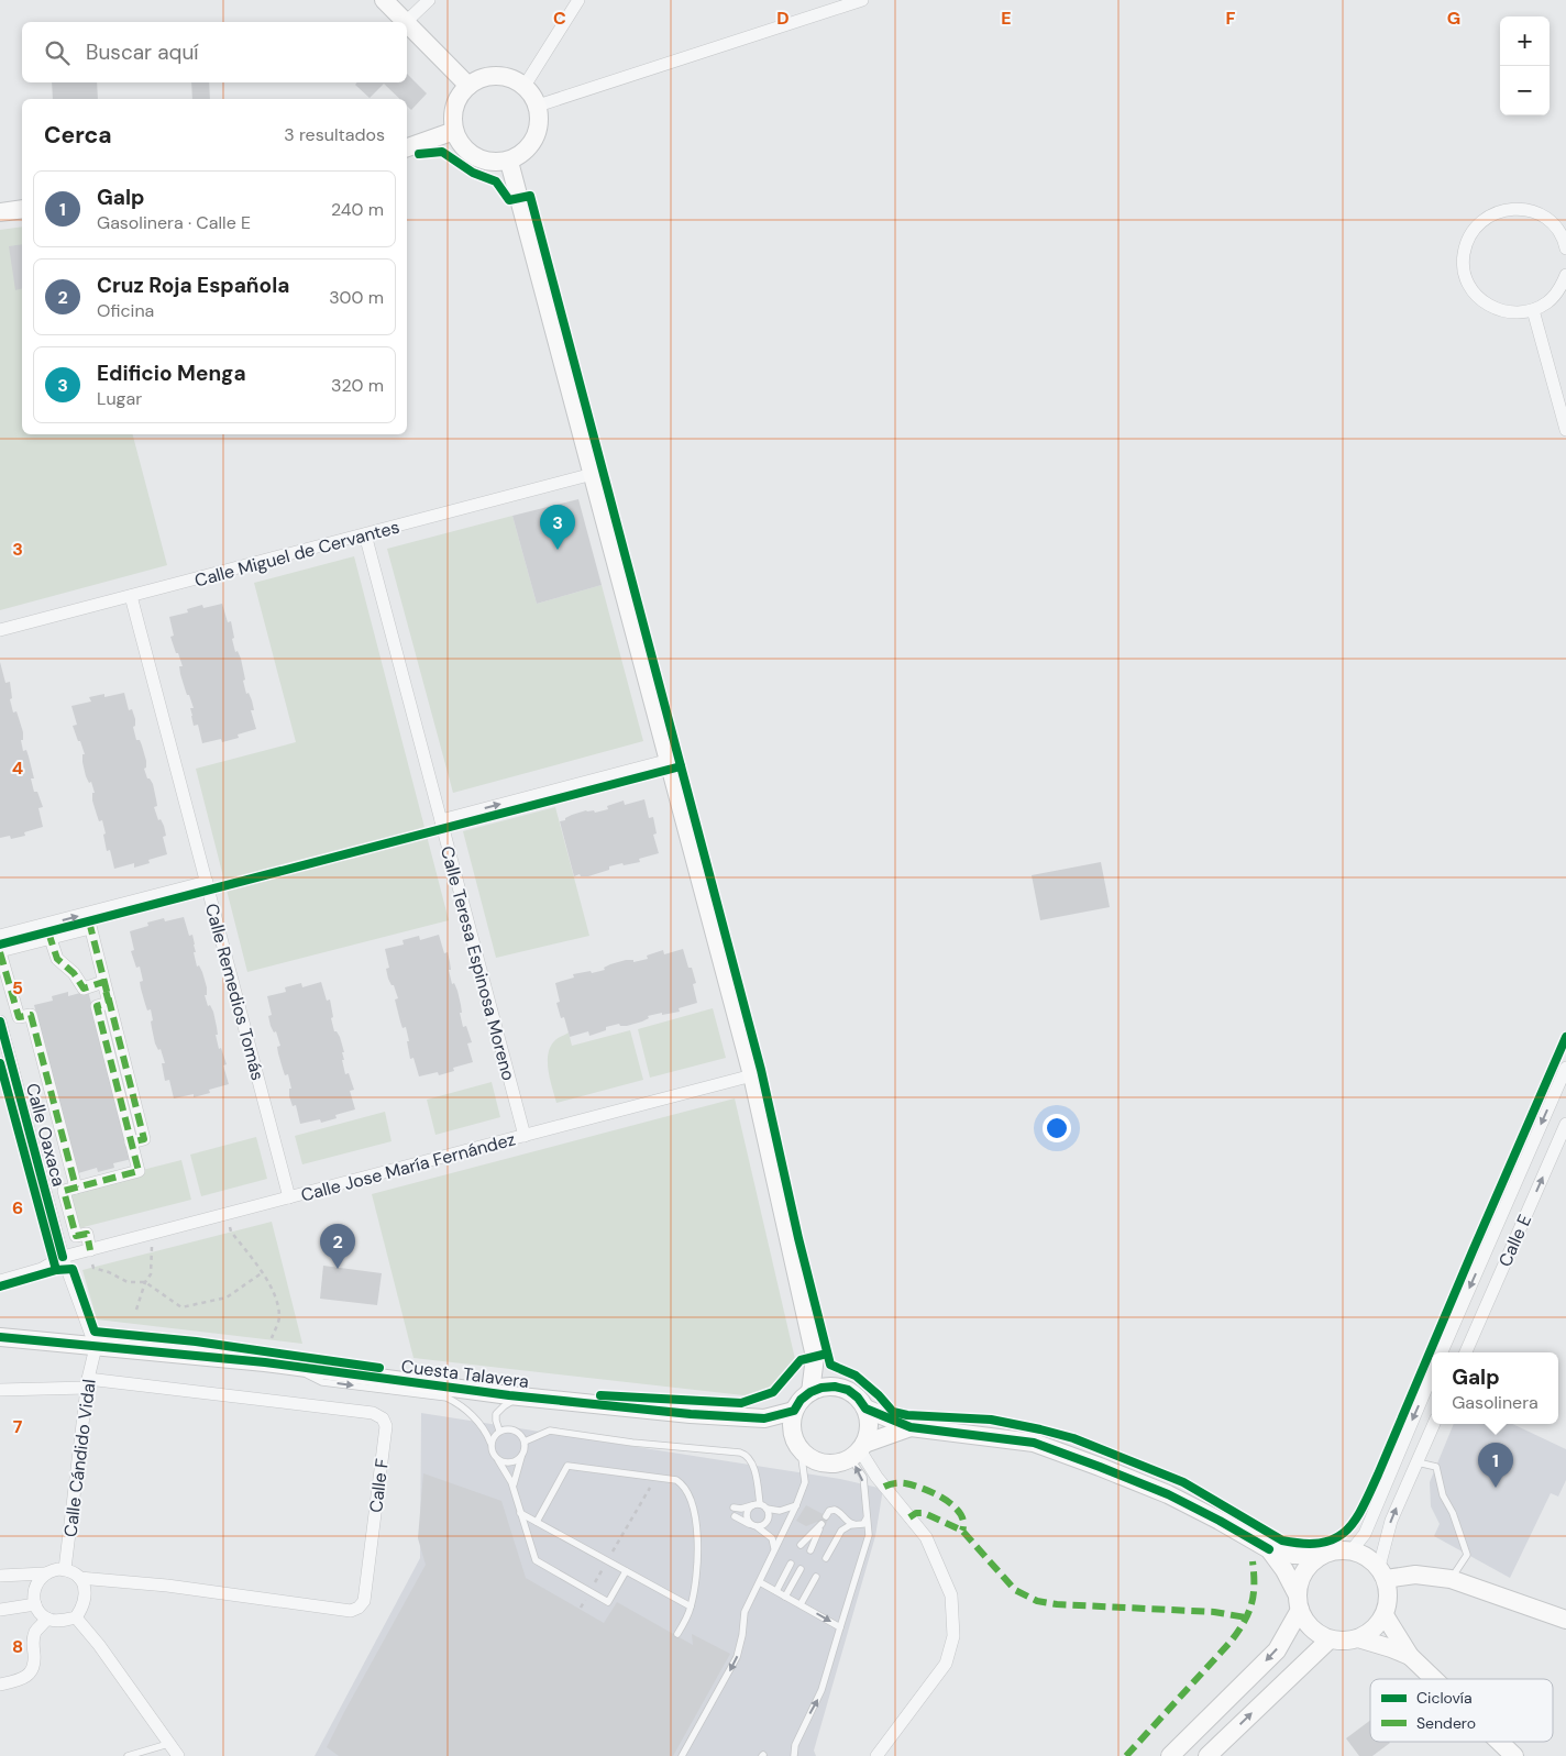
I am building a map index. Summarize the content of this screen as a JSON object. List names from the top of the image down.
{
  "streets": {
    "street": [
      "Calle Miguel de Cervantes",
      "Calle Teresa Espinosa Moreno",
      "Calle Remedios Tomás",
      "Calle Oaxaca",
      "Calle Jose María Fernández",
      "Calle E",
      "Cuesta Talavera",
      "Calle Cándido Vidal",
      "Calle F"
    ]
  },
  "crossings": [
    ["Calle Miguel de Cervantes", "Calle Teresa Espinosa Moreno"],
    ["Calle Miguel de Cervantes", "Calle Remedios Tomás"],
    ["Calle Teresa Espinosa Moreno", "Calle Jose María Fernández"],
    ["Calle Remedios Tomás", "Calle Jose María Fernández"],
    ["Calle Oaxaca", "Calle Jose María Fernández"],
    ["Calle Oaxaca", "Cuesta Talavera"],
    ["Calle Oaxaca", "Calle Cándido Vidal"],
    ["Cuesta Talavera", "Calle Cándido Vidal"],
    ["Calle Cándido Vidal", "Calle F"]
  ],
  "legend": ["Ciclovía", "Sendero"],
  "page": {
    "map_buttons": ["+", "−"],
    "search": "Buscar aquí",
    "heading": ["Cerca", "3 resultados"],
    "list": [
      {
        "mark": "1",
        "name": "Galp",
        "note": "Gasolinera · Calle E",
        "value": "240 m"
      },
      {
        "mark": "2",
        "name": "Cruz Roja Española",
        "note": "Oficina",
        "value": "300 m"
      },
      {
        "mark": "3",
        "name": "Edificio Menga",
        "note": "Lugar",
        "value": "320 m"
      }
    ],
    "pins": ["3", "2", "1"],
    "popup": ["Galp", "Gasolinera"]
  },
  "grid": {
    "columns": [
      "C",
      "D",
      "E",
      "F",
      "G"
    ],
    "rows": [
      "3",
      "4",
      "5",
      "6",
      "7",
      "8"
    ]
  }
}
